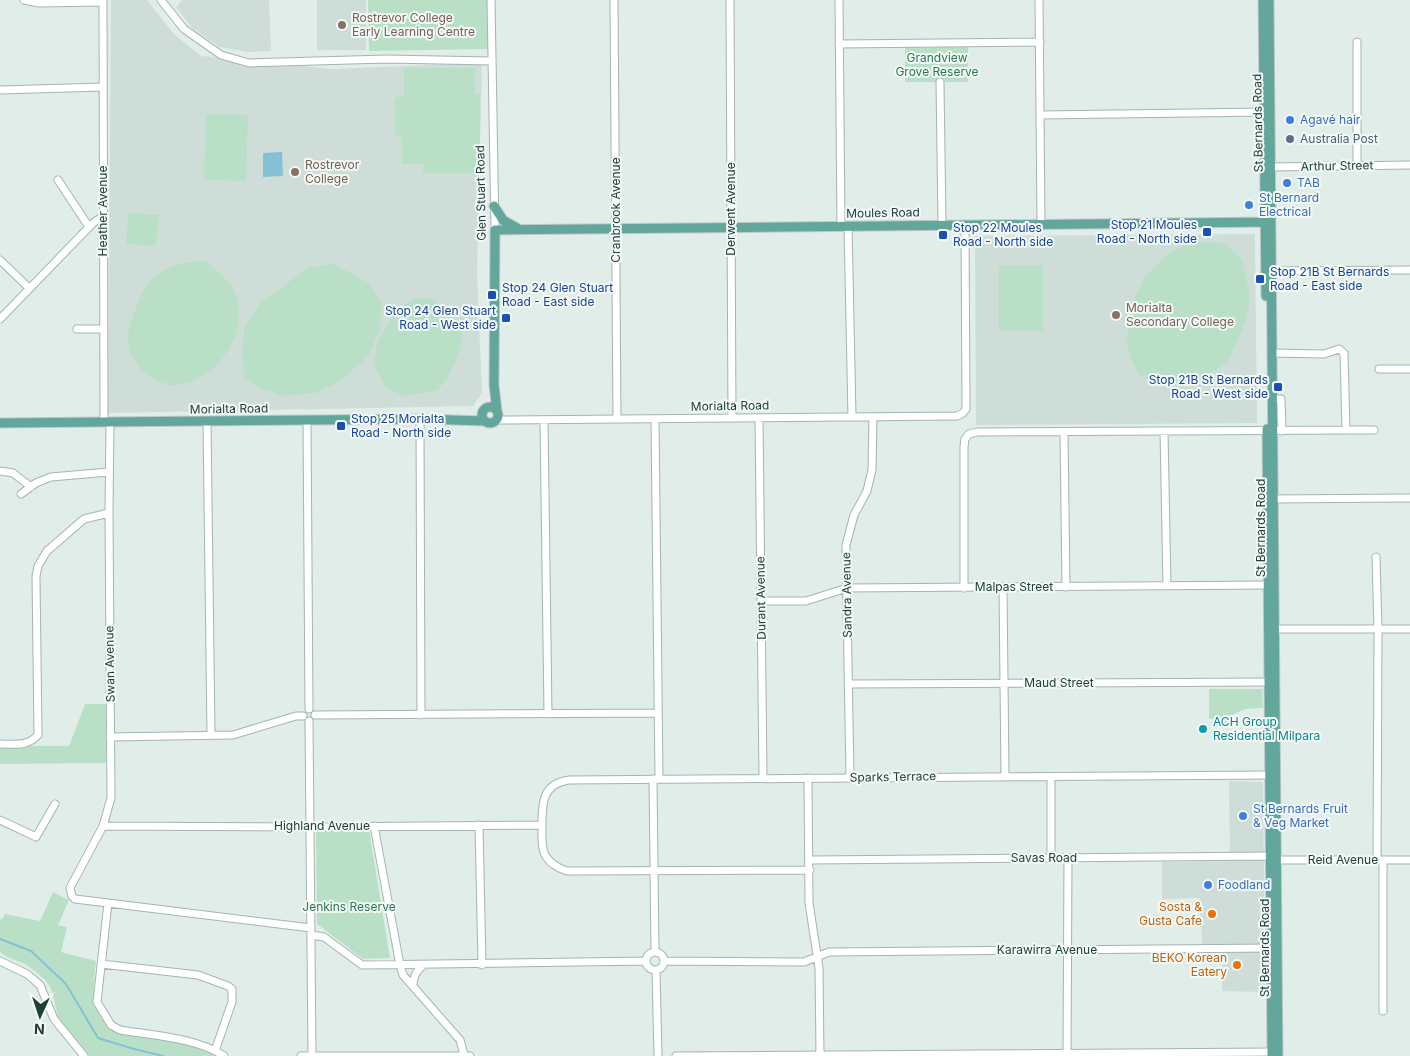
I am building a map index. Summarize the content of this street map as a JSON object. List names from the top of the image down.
{
  "streets": {
    "main road": [
      "St Bernards Road",
      "Glen Stuart Road",
      "Moules Road",
      "Morialta Road"
    ],
    "street": [
      "Arthur Street",
      "Derwent Avenue",
      "Cranbrook Avenue",
      "Heather Avenue",
      "Malpas Street",
      "Sandra Avenue",
      "Durant Avenue",
      "Swan Avenue",
      "Maud Street",
      "Sparks Terrace",
      "Highland Avenue",
      "Savas Road",
      "Reid Avenue",
      "Karawirra Avenue"
    ]
  },
  "crossings": [
    ["St Bernards Road", "Arthur Street"],
    ["St Bernards Road", "Moules Road"],
    ["St Bernards Road", "Malpas Street"],
    ["St Bernards Road", "Maud Street"],
    ["St Bernards Road", "Sparks Terrace"],
    ["St Bernards Road", "Savas Road"],
    ["St Bernards Road", "Reid Avenue"],
    ["St Bernards Road", "Karawirra Avenue"],
    ["Glen Stuart Road", "Moules Road"],
    ["Glen Stuart Road", "Morialta Road"],
    ["Derwent Avenue", "Moules Road"],
    ["Derwent Avenue", "Morialta Road"],
    ["Cranbrook Avenue", "Moules Road"],
    ["Cranbrook Avenue", "Morialta Road"],
    ["Heather Avenue", "Morialta Road"],
    ["Heather Avenue", "Swan Avenue"],
    ["Moules Road", "Morialta Road"],
    ["Morialta Road", "Sandra Avenue"],
    ["Morialta Road", "Durant Avenue"],
    ["Morialta Road", "Swan Avenue"],
    ["Malpas Street", "Sandra Avenue"],
    ["Malpas Street", "Durant Avenue"],
    ["Sandra Avenue", "Maud Street"],
    ["Sandra Avenue", "Sparks Terrace"],
    ["Durant Avenue", "Sparks Terrace"],
    ["Swan Avenue", "Highland Avenue"],
    ["Sparks Terrace", "Highland Avenue"],
    ["Savas Road", "Reid Avenue"]
  ],
  "parks": ["Grandview Grove Reserve", "Jenkins Reserve"],
  "places": {
    "other": [
      "Rostrevor College Early Learning Centre",
      "Agavé hair",
      "Australia Post",
      "Rostrevor College",
      "TAB",
      "St Bernard Electrical",
      "Morialta Secondary College",
      "ACH Group Residential Milpara",
      "St Bernards Fruit & Veg Market",
      "Foodland",
      "Sosta & Gusta Cafe",
      "BEKO Korean Eatery"
    ],
    "transit": [
      "Stop 21 Moules Road - North side",
      "Stop 22 Moules Road - North side",
      "Stop 21B St Bernards Road - East side",
      "Stop 24 Glen Stuart Road - East side",
      "Stop 24 Glen Stuart Road - West side",
      "Stop 21B St Bernards Road - West side",
      "Stop 25 Morialta Road - North side"
    ]
  },
  "north": "bottom"
}
